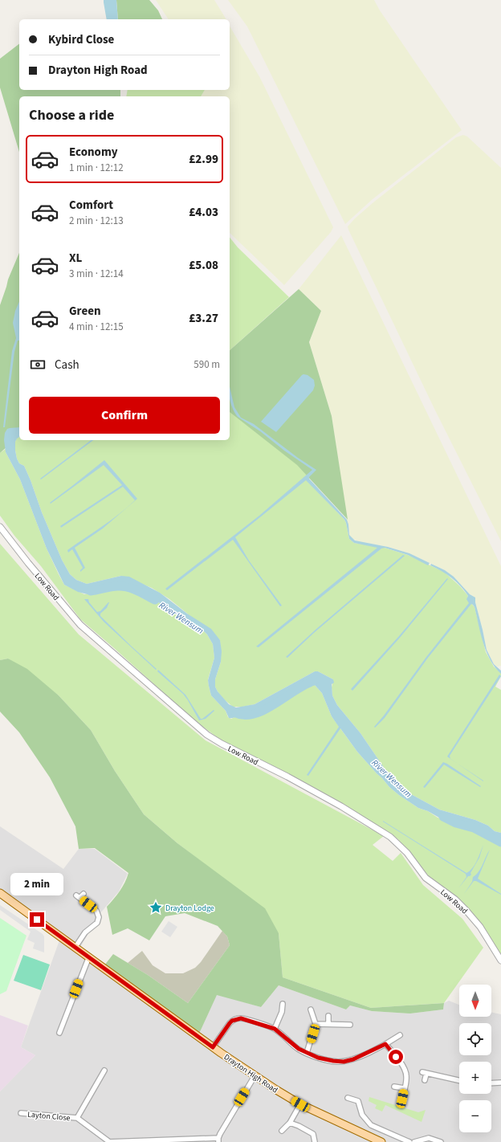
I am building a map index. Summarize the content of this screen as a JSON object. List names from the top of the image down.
{
  "streets": {
    "main road": ["Drayton High Road"],
    "street": ["Low Road", "Layton Close"]
  },
  "water": ["River Wensum"],
  "places": {
    "place": ["Drayton Lodge"]
  },
  "north": "bottom",
  "page": {
    "banner": ["Kybird Close", "Drayton High Road"],
    "heading": "Choose a ride",
    "list": [
      {
        "name": "Economy",
        "note": "1 min · 12:12",
        "value": "£2.99"
      },
      {
        "name": "Comfort",
        "note": "2 min · 12:13",
        "value": "£4.03"
      },
      {
        "name": "XL",
        "note": "3 min · 12:14",
        "value": "£5.08"
      },
      {
        "name": "Green",
        "note": "4 min · 12:15",
        "value": "£3.27"
      }
    ],
    "pay": ["Cash", "590 m"],
    "buttons": "Confirm",
    "bubble": "2 min",
    "map_buttons": ["+", "−"]
  }
}
